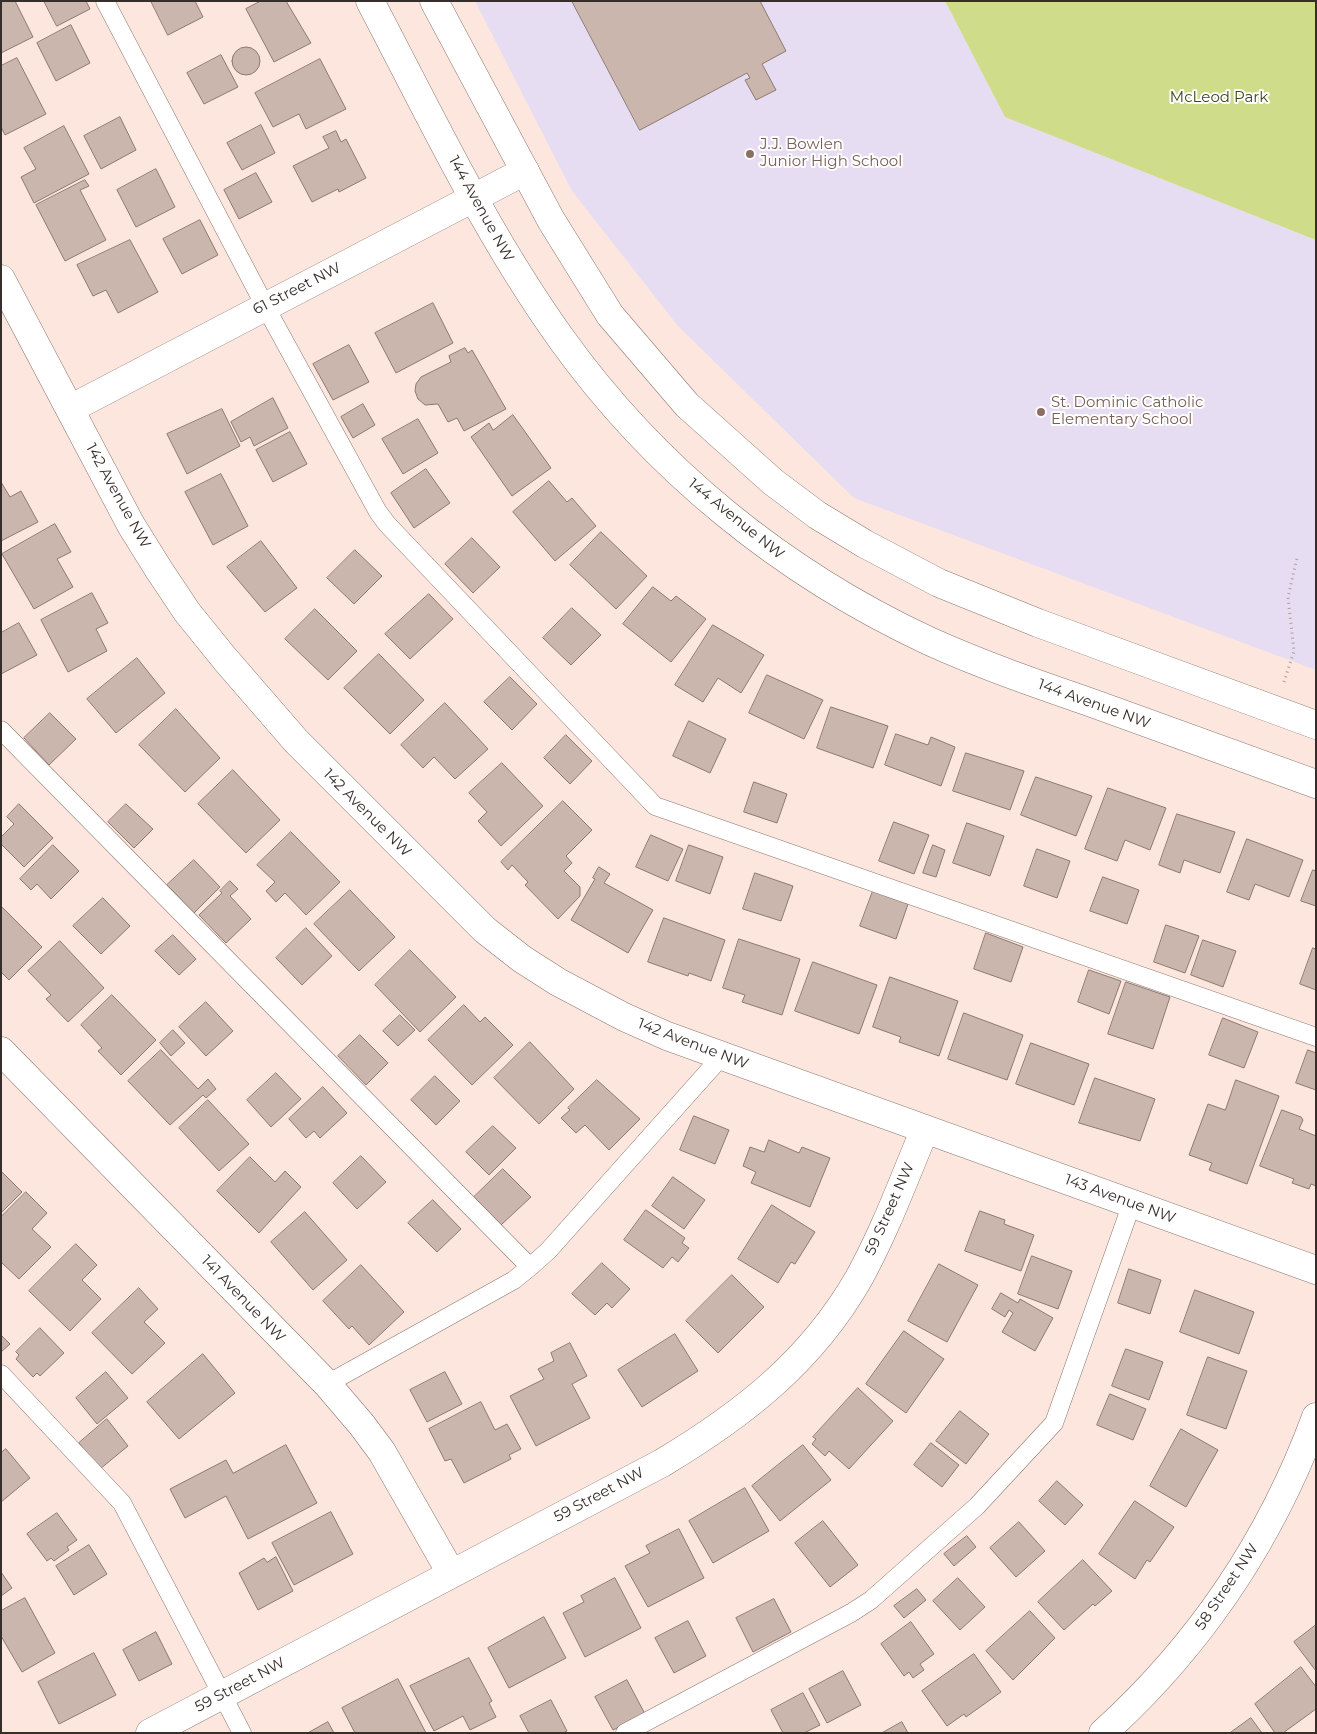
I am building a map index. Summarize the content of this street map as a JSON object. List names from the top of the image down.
{
  "streets": {
    "street": [
      "144 Avenue NW",
      "61 Street NW",
      "142 Avenue NW",
      "143 Avenue NW",
      "59 Street NW",
      "141 Avenue NW",
      "58 Street NW"
    ]
  },
  "crossings": [
    ["144 Avenue NW", "61 Street NW"],
    ["61 Street NW", "142 Avenue NW"],
    ["142 Avenue NW", "143 Avenue NW"],
    ["142 Avenue NW", "59 Street NW"],
    ["143 Avenue NW", "59 Street NW"],
    ["59 Street NW", "141 Avenue NW"]
  ],
  "parks": ["McLeod Park"],
  "places": ["J.J. Bowlen Junior High School", "St. Dominic Catholic Elementary School"]
}
